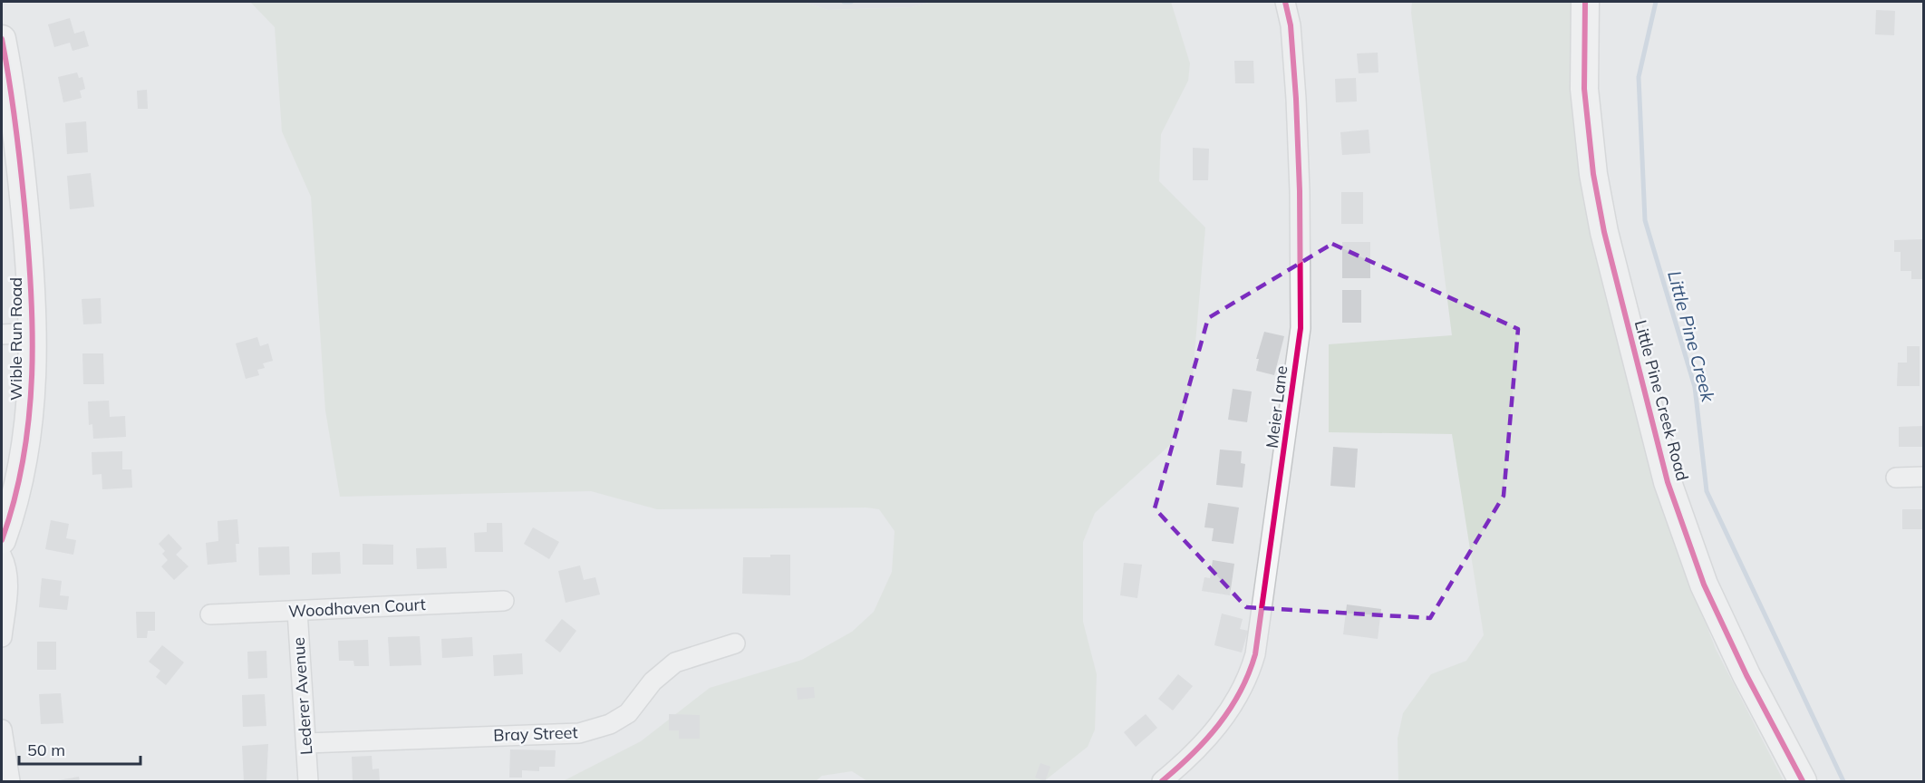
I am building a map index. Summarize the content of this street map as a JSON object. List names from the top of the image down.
{
  "streets": {
    "street": [
      "Wible Run Road",
      "Little Pine Creek Road",
      "Meier Lane",
      "Woodhaven Court",
      "Lederer Avenue",
      "Bray Street"
    ]
  },
  "crossings": [
    ["Woodhaven Court", "Lederer Avenue"],
    ["Lederer Avenue", "Bray Street"]
  ],
  "water": ["Little Pine Creek"],
  "scale_bar": "50 m"
}
